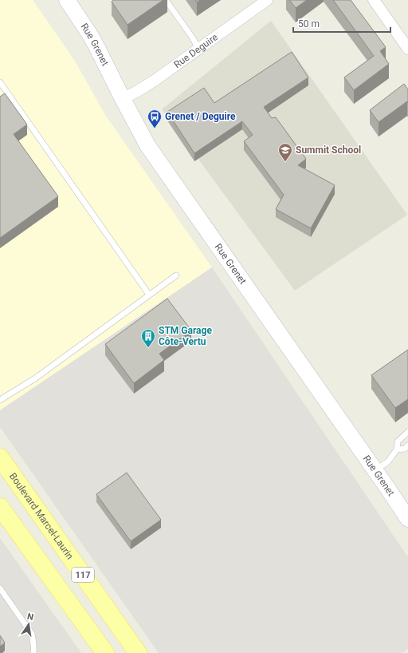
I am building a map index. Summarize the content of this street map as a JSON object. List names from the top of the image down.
{
  "streets": {
    "main road": ["Boulevard Marcel-Laurin", "117"],
    "street": ["Rue Grenet", "Rue Deguire"]
  },
  "crossings": [
    ["Rue Grenet", "Rue Deguire"]
  ],
  "places": {
    "bus stop": ["Grenet / Deguire"],
    "school or university": ["Summit School"],
    "building": ["STM Garage Côte-Vertu"]
  },
  "scale_bar": "50 m",
  "north": "top"
}
